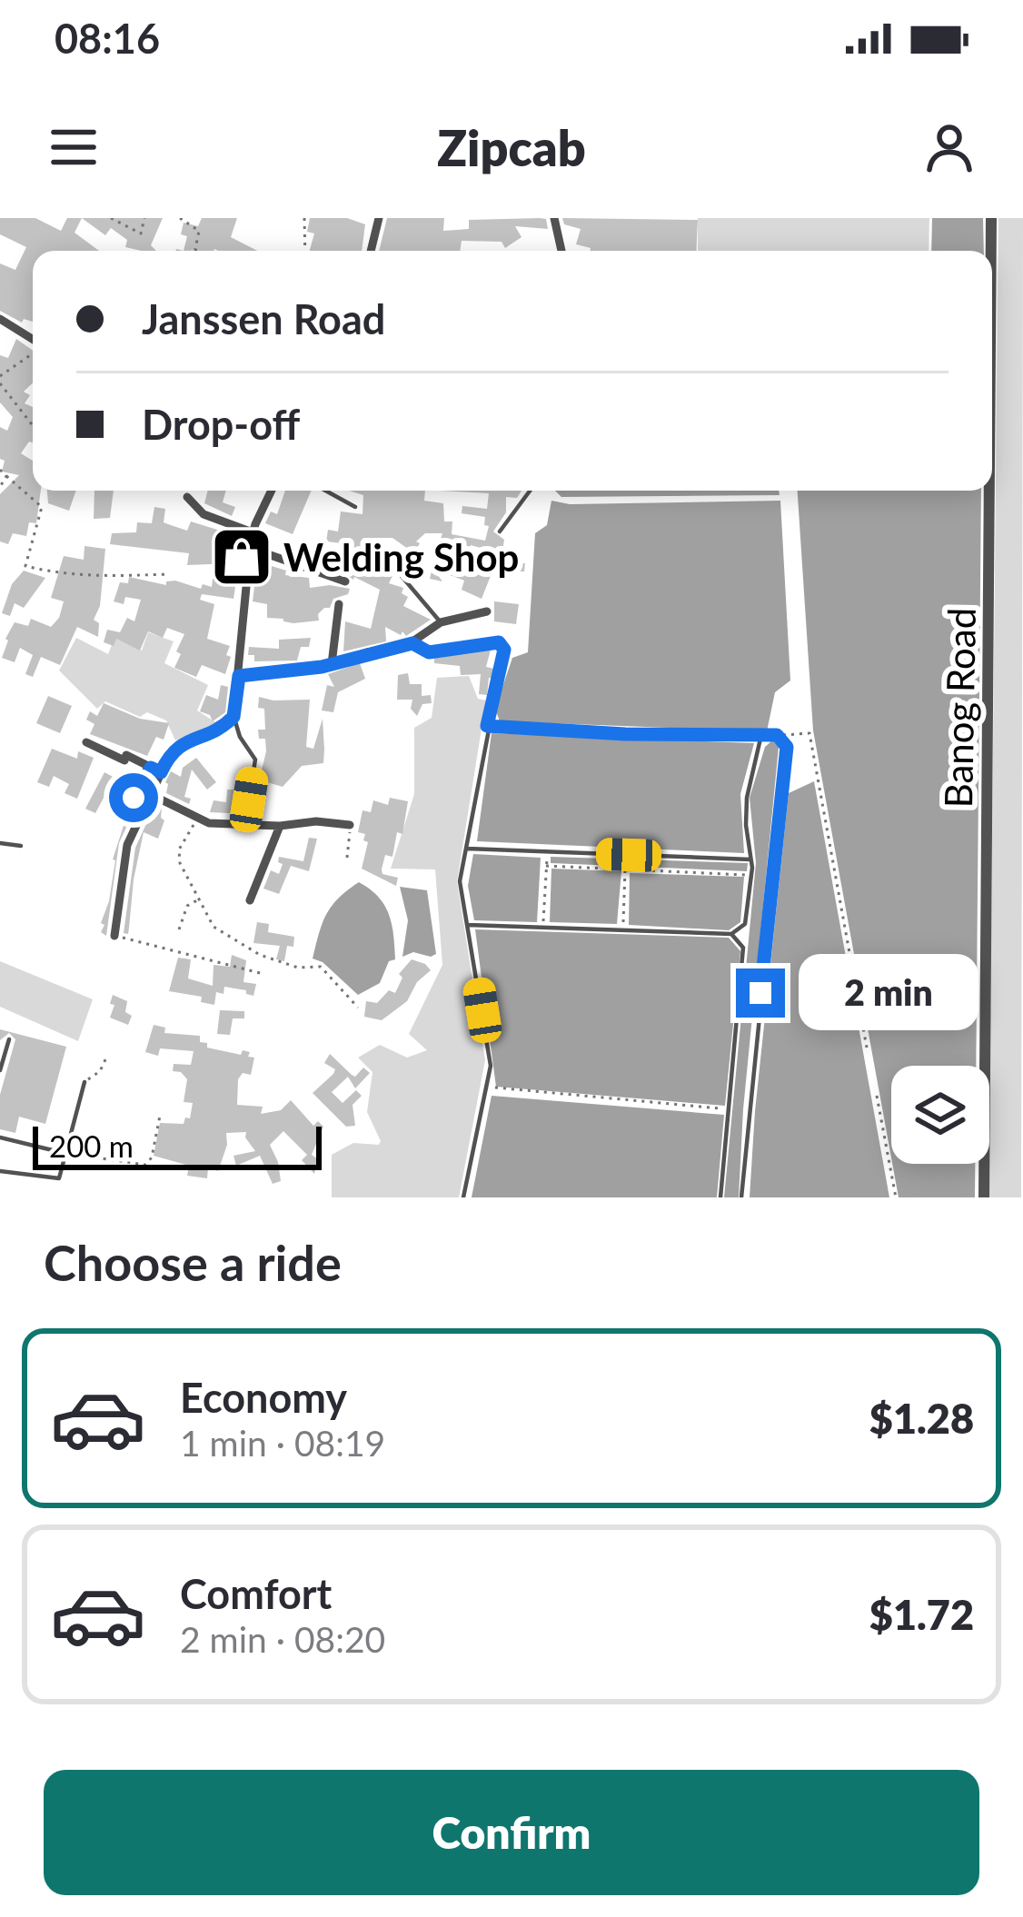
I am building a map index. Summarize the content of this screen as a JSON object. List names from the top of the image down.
{
  "streets": {
    "street": ["Banog Road"]
  },
  "places": {
    "shop": ["Welding Shop"]
  },
  "scale_bar": "200 m",
  "page": {
    "status": "08:16",
    "header": "Zipcab",
    "banner": ["Janssen Road", "Drop-off"],
    "bubble": "2 min",
    "scale": "200 m",
    "heading": "Choose a ride",
    "list": [
      {
        "name": "Economy",
        "note": "1 min · 08:19",
        "value": "$1.28"
      },
      {
        "name": "Comfort",
        "note": "2 min · 08:20",
        "value": "$1.72"
      }
    ],
    "buttons": "Confirm"
  }
}
